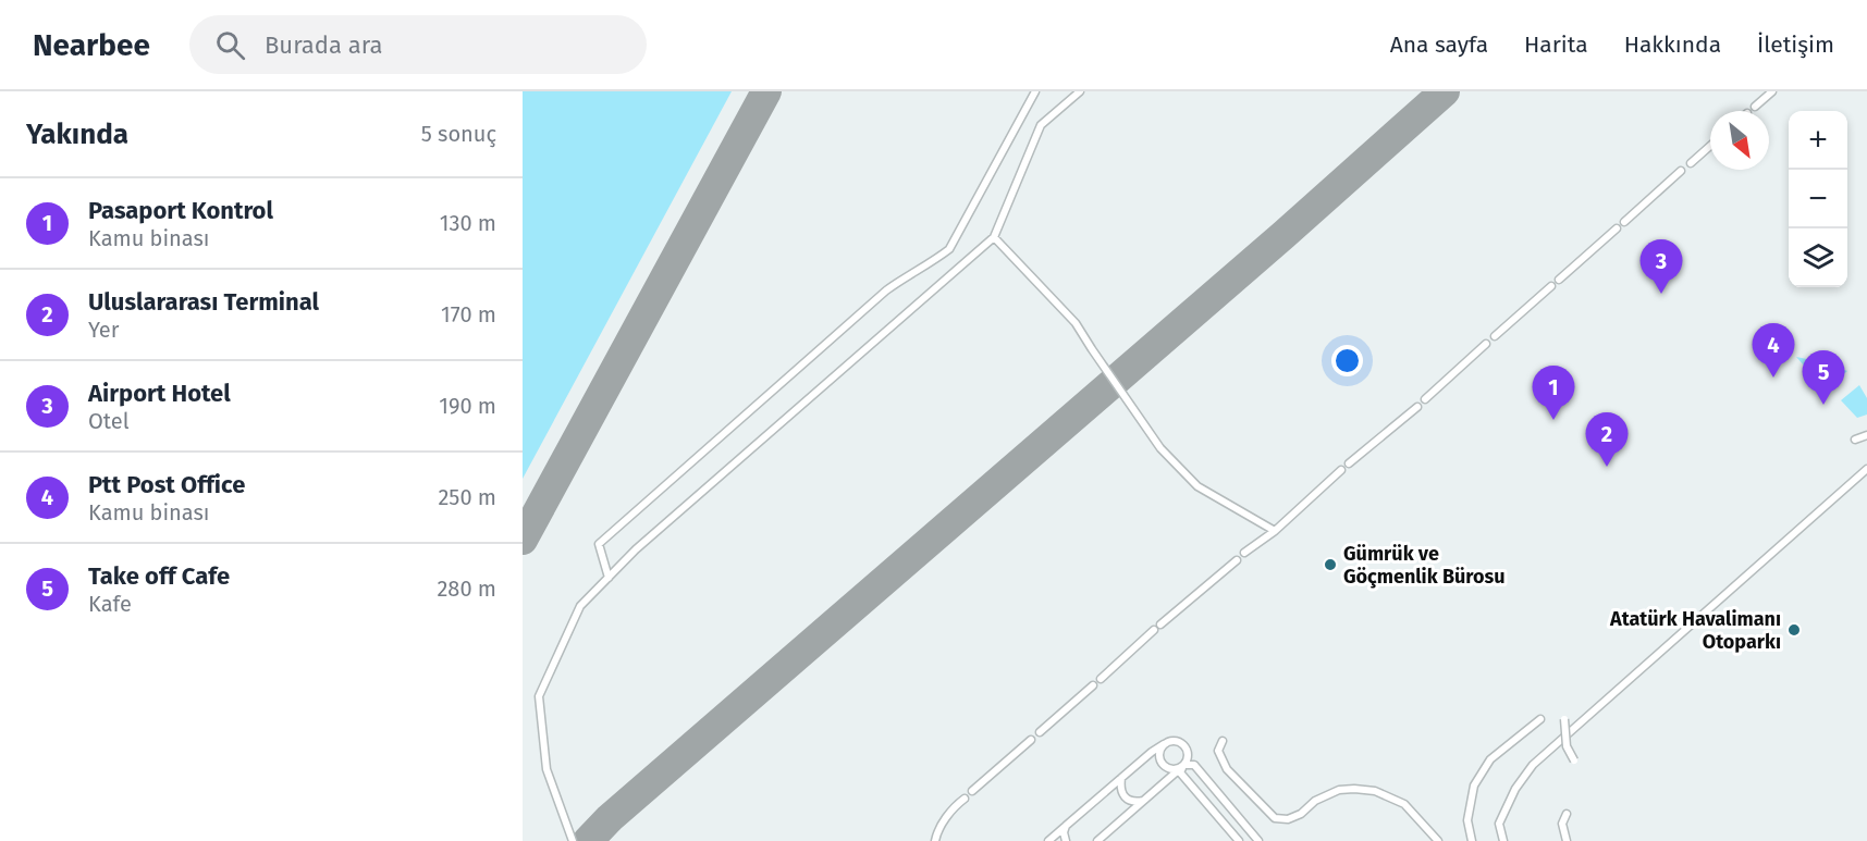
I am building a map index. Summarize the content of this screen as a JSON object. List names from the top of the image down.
{
  "places": ["Gümrük ve Göçmenlik Bürosu", "Atatürk Havalimanı Otoparkı"],
  "north": "bottom right",
  "page": {
    "header": "Nearbee",
    "search": "Burada ara",
    "nav": [
      "Ana sayfa",
      "Harita",
      "Hakkında",
      "İletişim"
    ],
    "heading": ["Yakında", "5 sonuç"],
    "map_buttons": ["+", "−"],
    "list": [
      {
        "mark": "1",
        "name": "Pasaport Kontrol",
        "note": "Kamu binası",
        "value": "130 m"
      },
      {
        "mark": "2",
        "name": "Uluslararası Terminal",
        "note": "Yer",
        "value": "170 m"
      },
      {
        "mark": "3",
        "name": "Airport Hotel",
        "note": "Otel",
        "value": "190 m"
      },
      {
        "mark": "4",
        "name": "Ptt Post Office",
        "note": "Kamu binası",
        "value": "250 m"
      },
      {
        "mark": "5",
        "name": "Take off Cafe",
        "note": "Kafe",
        "value": "280 m"
      }
    ],
    "pins": [
      "3",
      "4",
      "5",
      "1",
      "2"
    ]
  }
}
